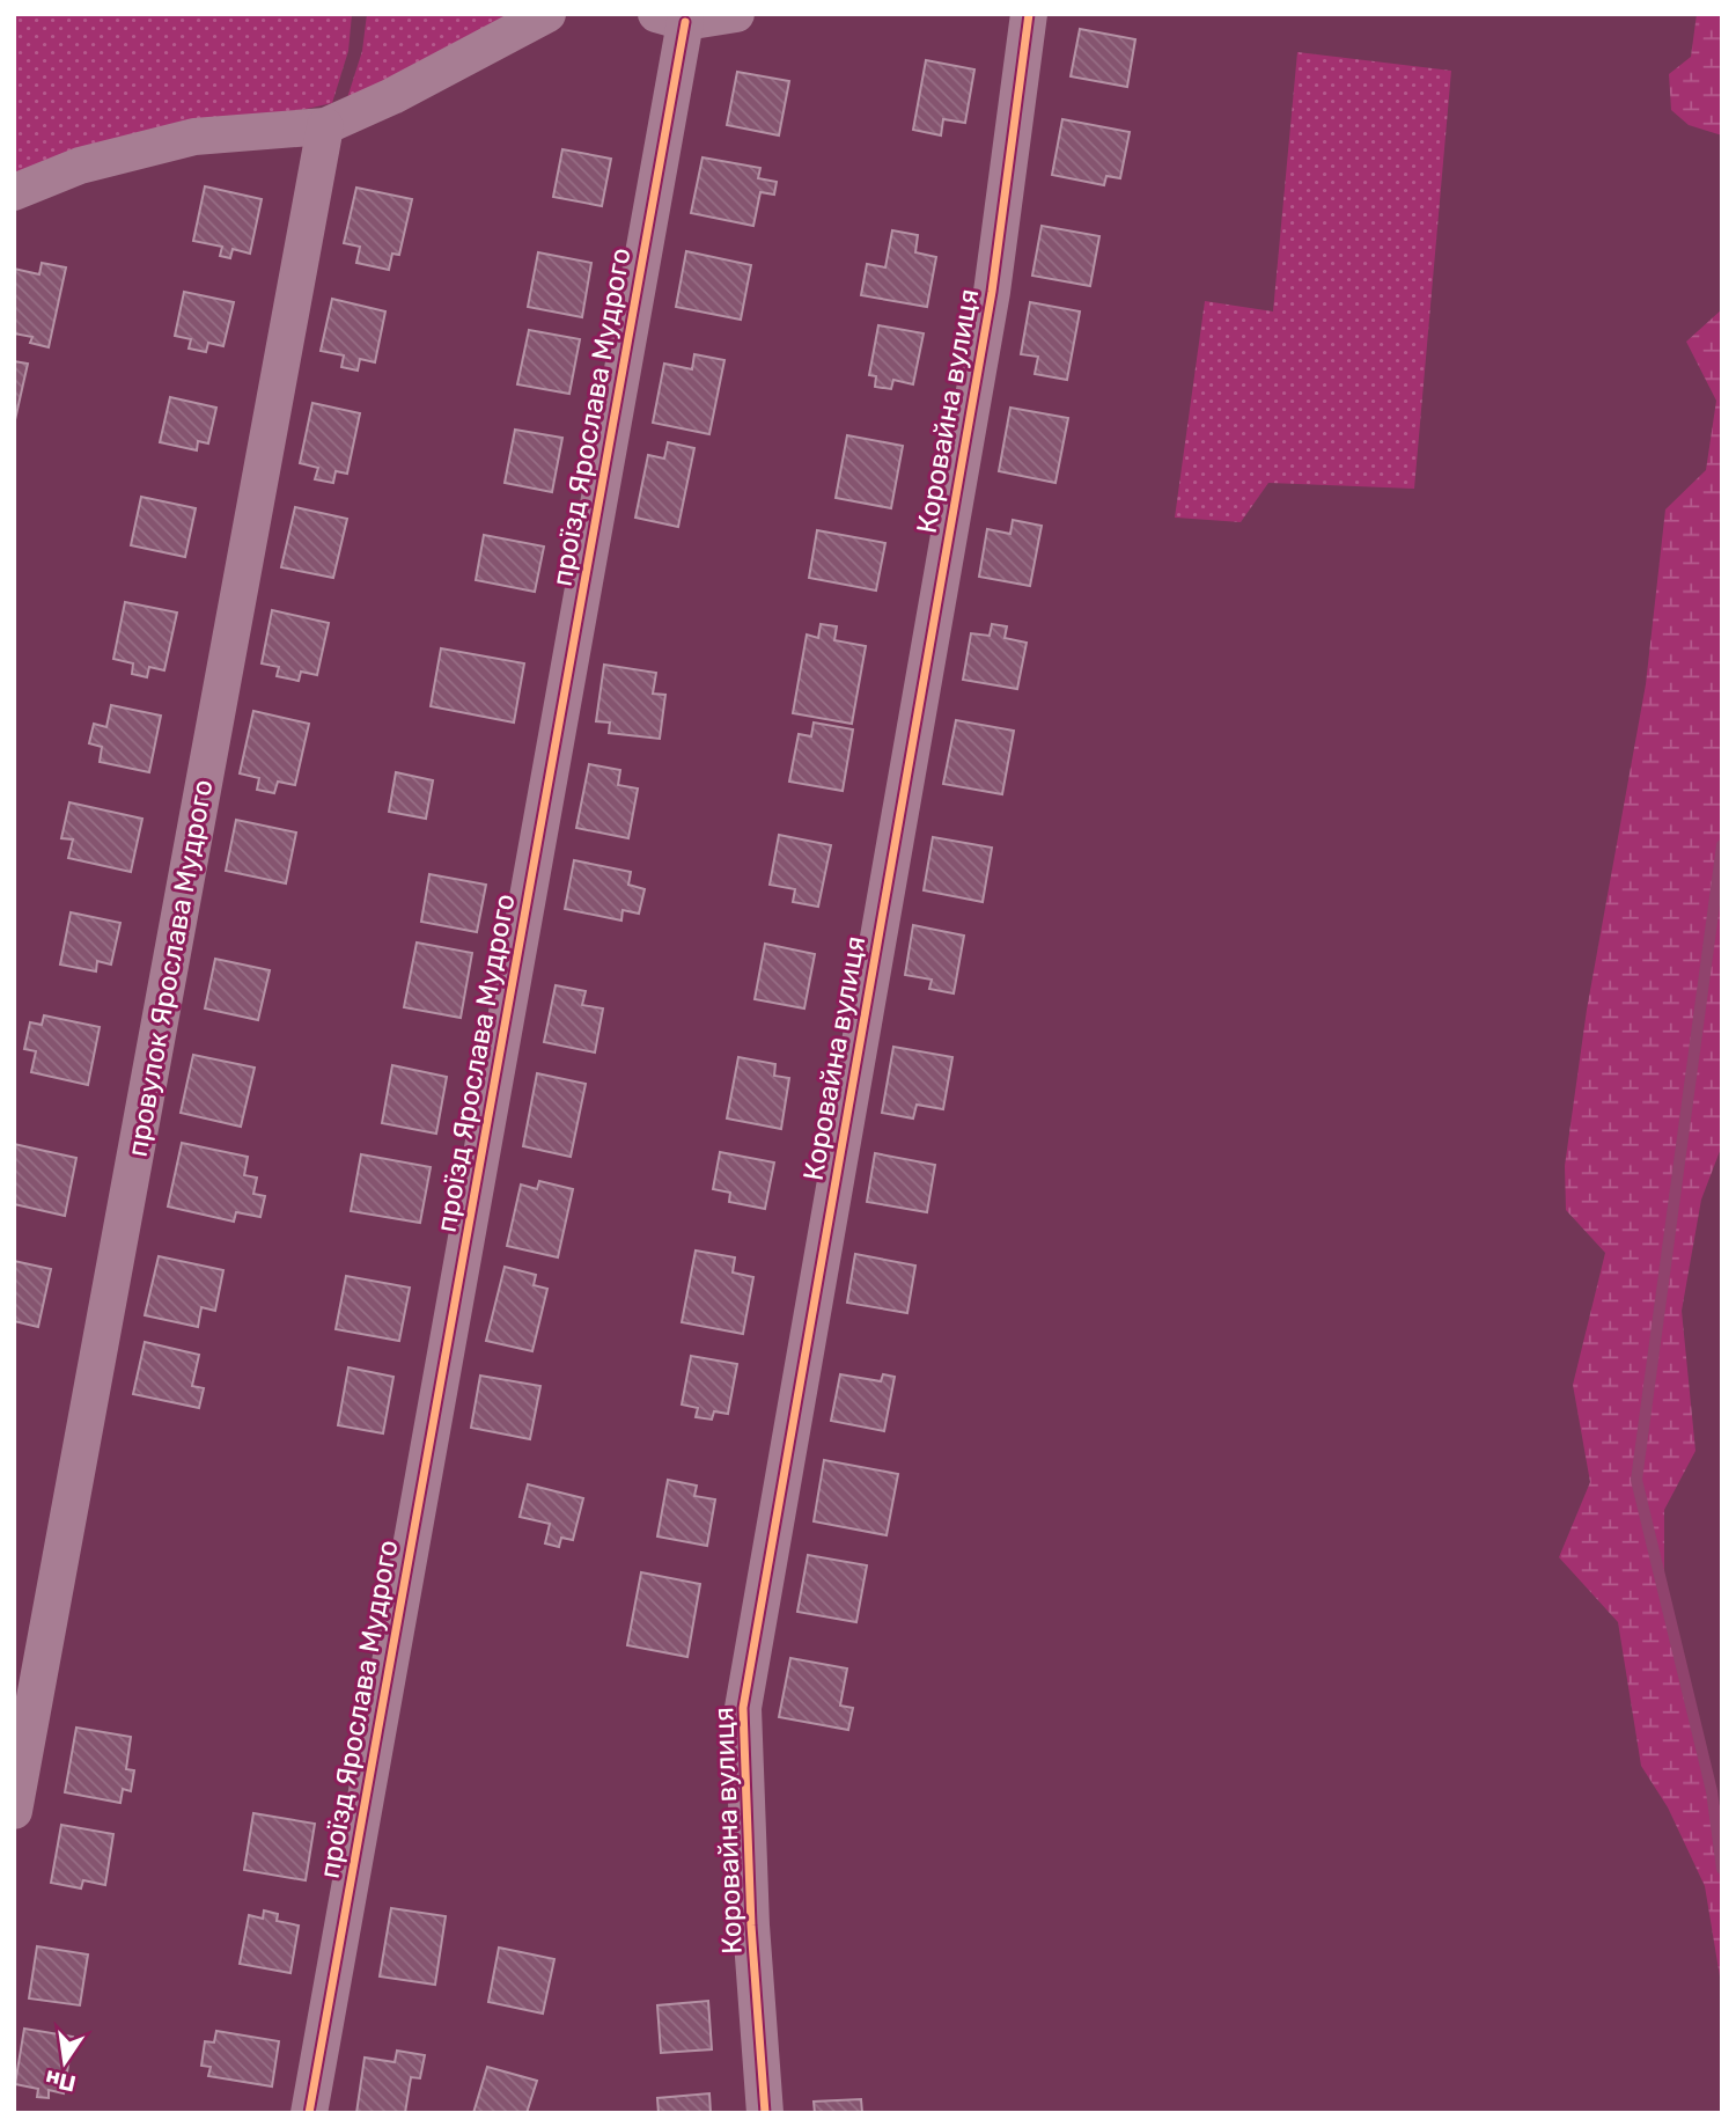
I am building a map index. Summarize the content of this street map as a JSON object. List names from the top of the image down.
{
  "streets": {
    "street": ["Коровайна вулиця", "проїзд Ярослава Мудрого", "провулок Ярослава Мудрого"]
  },
  "north": "bottom"
}
